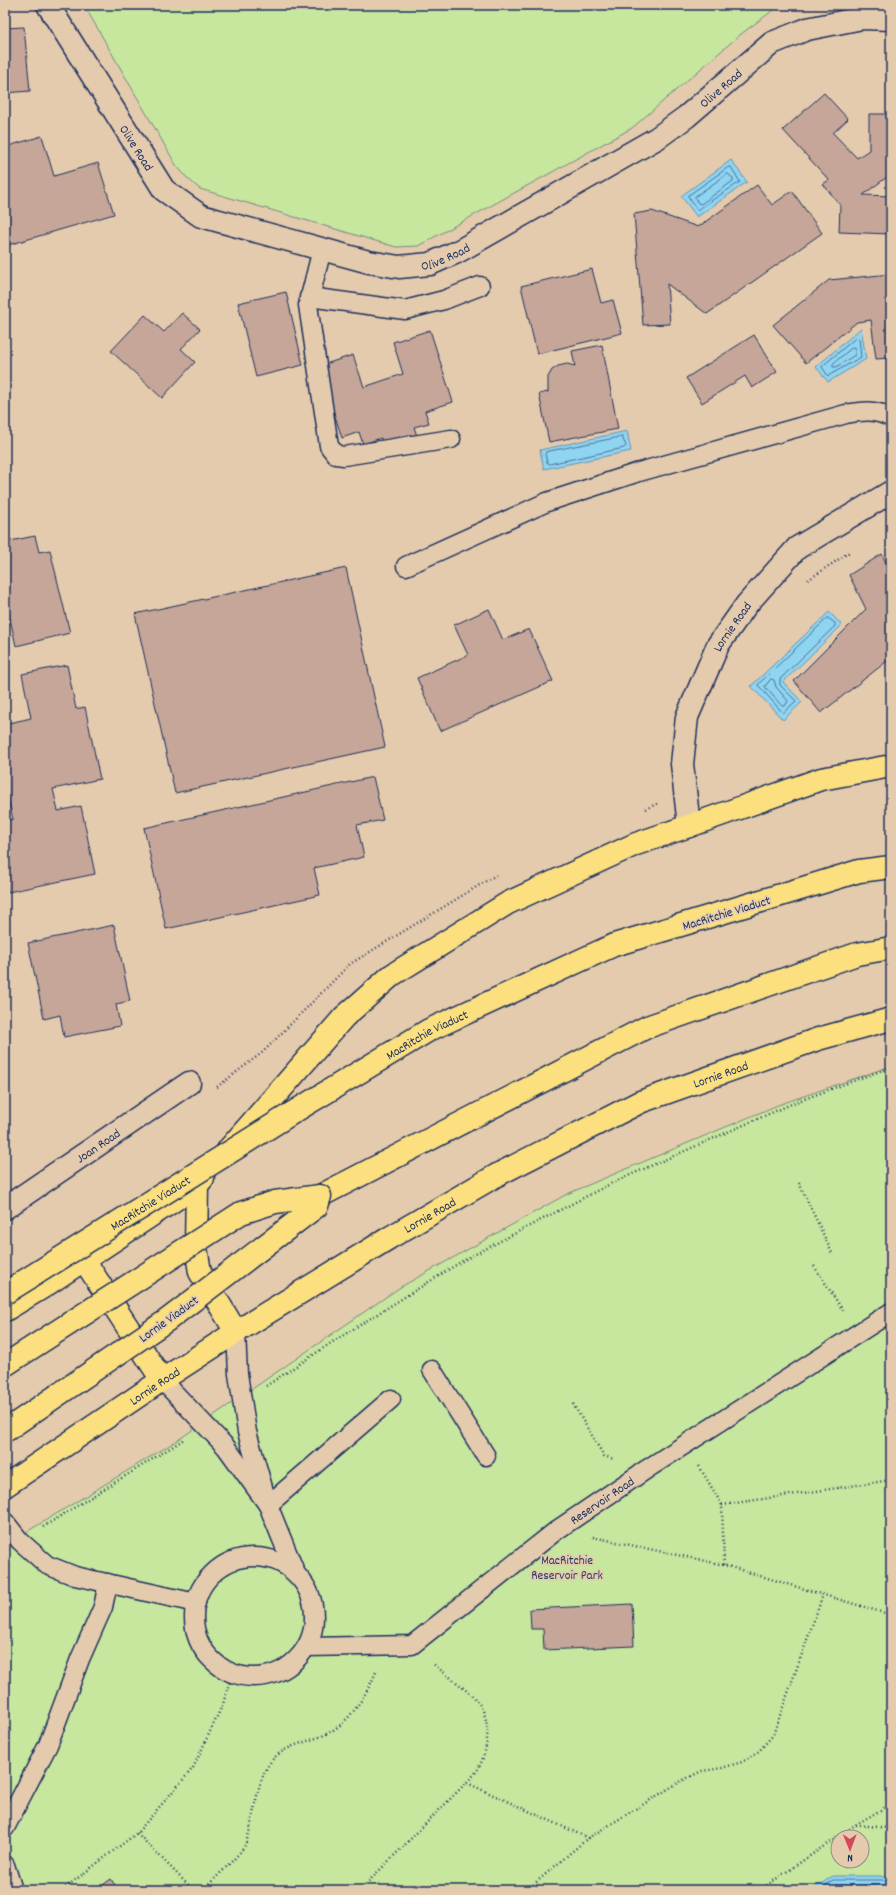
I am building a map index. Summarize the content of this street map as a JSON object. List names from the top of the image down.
{
  "streets": {
    "main road": ["Lornie Road", "MacRitchie Viaduct", "Lornie Viaduct"],
    "street": ["Olive Road", "Joan Road"],
    "lane": ["Reservoir Road"]
  },
  "parks": ["MacRitchie Reservoir Park"],
  "north": "bottom"
}
